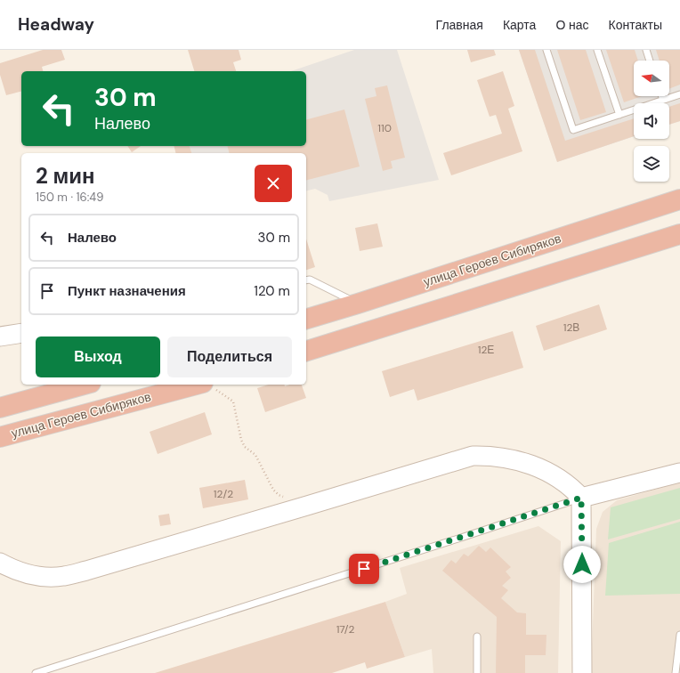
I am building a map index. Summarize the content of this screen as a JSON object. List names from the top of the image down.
{
  "streets": {
    "highway": ["улица Героев Сибиряков"]
  },
  "house_numbers": [
    "110",
    "12В",
    "12Е",
    "12/2",
    "17/2"
  ],
  "north": "left",
  "page": {
    "header": "Headway",
    "nav": [
      "Главная",
      "Карта",
      "О нас",
      "Контакты"
    ],
    "turn": ["30 m", "Налево"],
    "heading": ["2 мин", "150 m · 16:49"],
    "list": [
      {
        "name": "Налево",
        "value": "30 m"
      },
      {
        "name": "Пункт назначения",
        "value": "120 m"
      }
    ],
    "buttons": ["Выход", "Поделиться"]
  }
}
